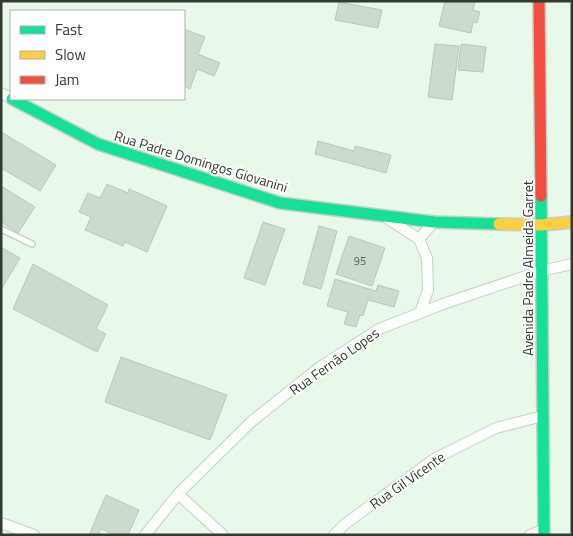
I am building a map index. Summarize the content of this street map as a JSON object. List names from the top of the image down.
{
  "streets": {
    "street": [
      "Rua Padre Domingos Giovanini",
      "Avenida Padre Almeida Garret",
      "Rua Fernão Lopes",
      "Rua Gil Vicente"
    ]
  },
  "crossings": [
    ["Rua Padre Domingos Giovanini", "Avenida Padre Almeida Garret"],
    ["Avenida Padre Almeida Garret", "Rua Fernão Lopes"],
    ["Avenida Padre Almeida Garret", "Rua Gil Vicente"]
  ],
  "house_numbers": ["95"],
  "legend": ["Fast", "Slow", "Jam"]
}
